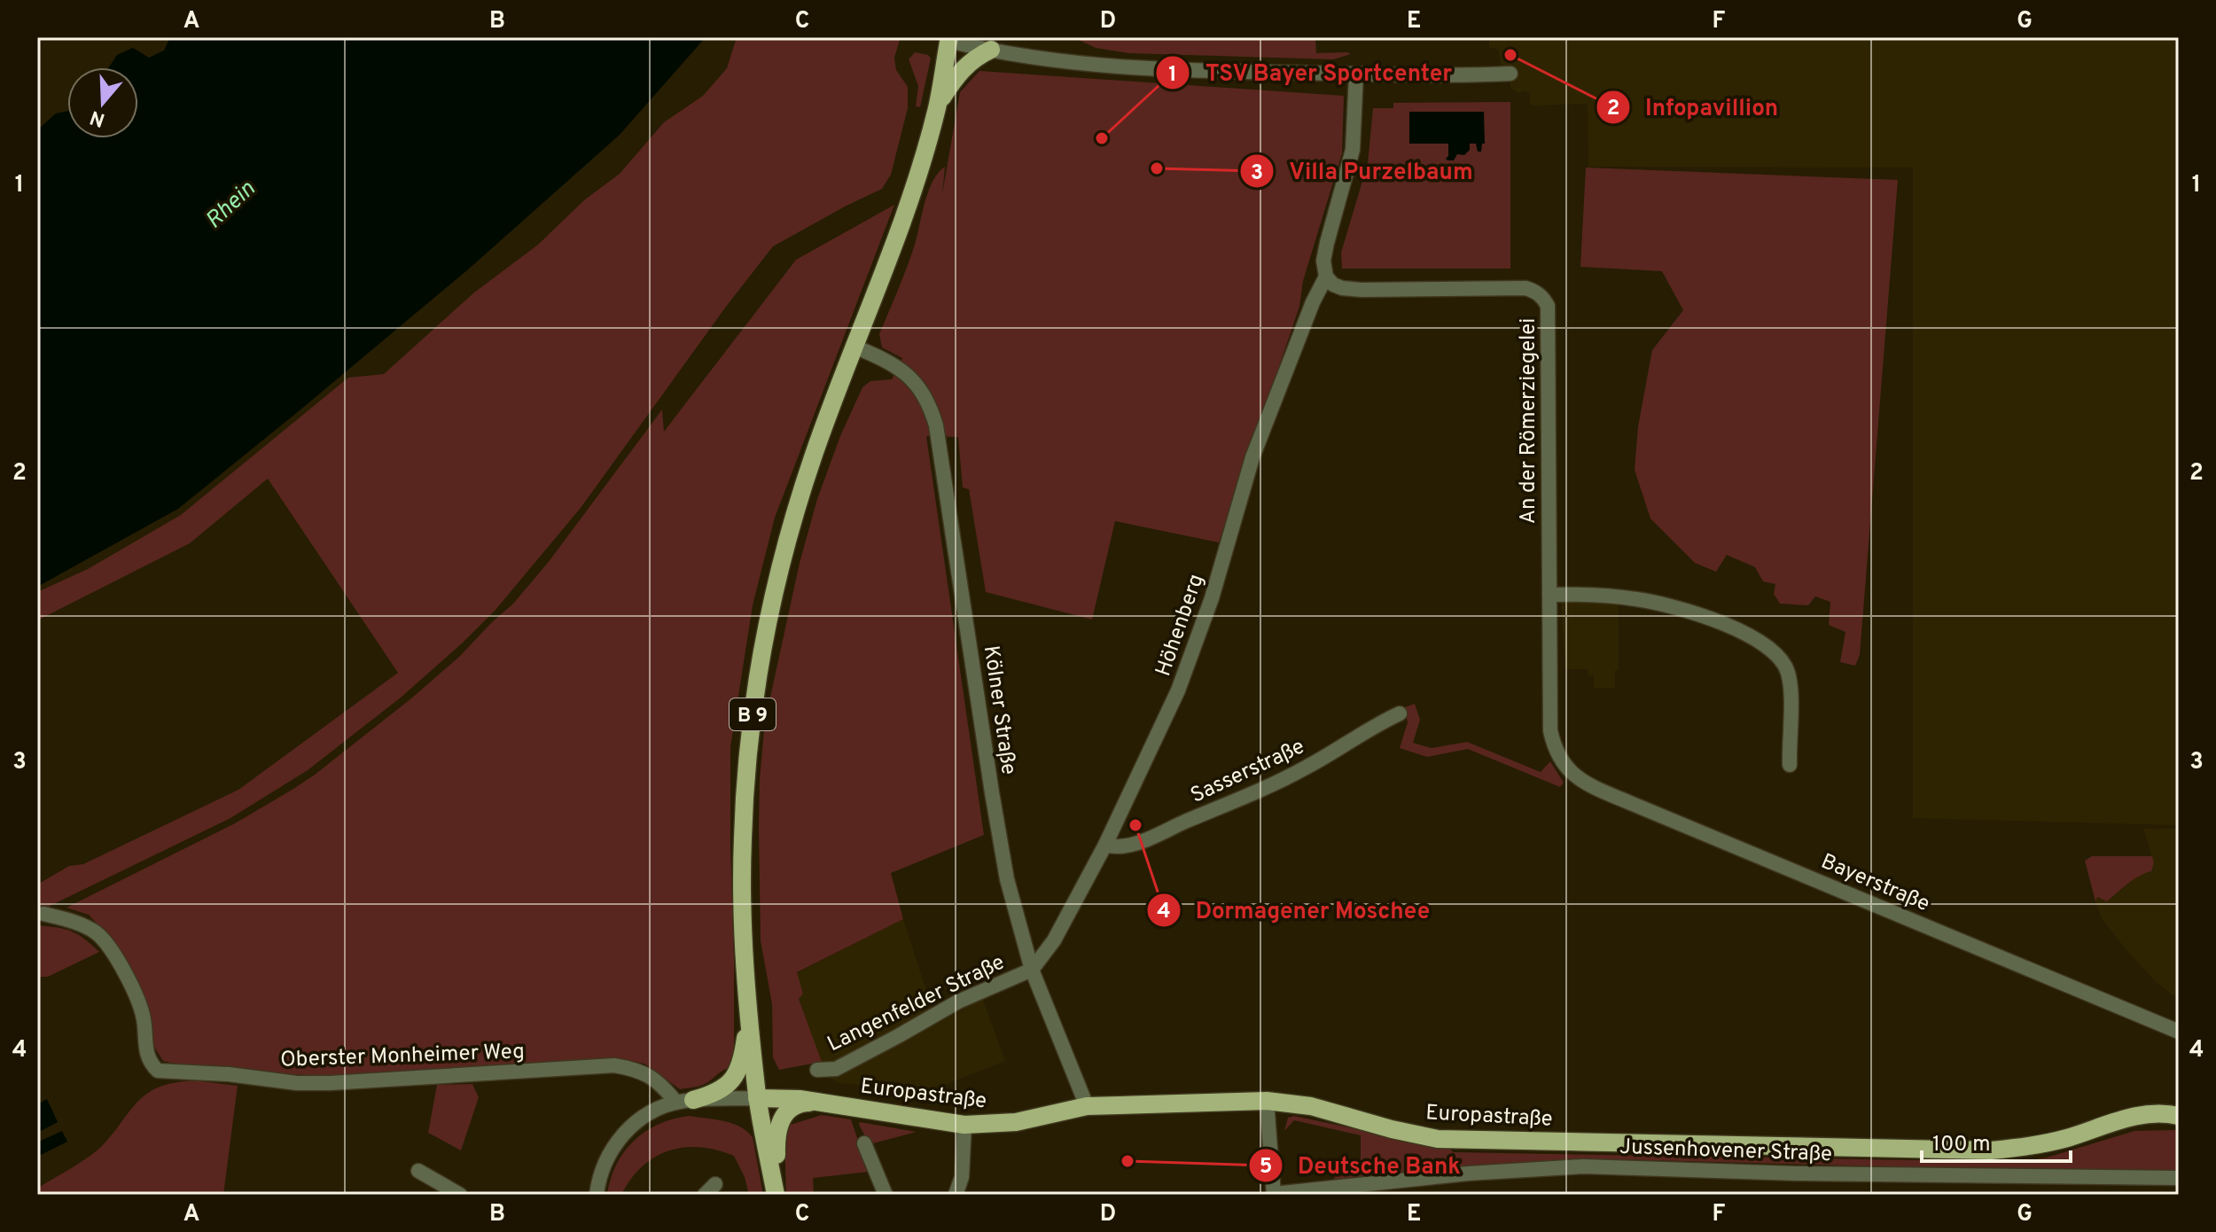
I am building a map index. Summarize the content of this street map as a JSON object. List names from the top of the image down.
{
  "streets": {
    "main road": ["B 9", "Europastraße"],
    "street": [
      "An der Römerziegelei",
      "Höhenberg",
      "Kölner Straße",
      "Sasserstraße",
      "Bayerstraße",
      "Langenfelder Straße",
      "Oberster Monheimer Weg",
      "Jussenhovener Straße"
    ]
  },
  "crossings": [
    ["An der Römerziegelei", "Höhenberg"],
    ["An der Römerziegelei", "Bayerstraße"],
    ["Höhenberg", "Kölner Straße"],
    ["Höhenberg", "Sasserstraße"],
    ["Höhenberg", "Langenfelder Straße"],
    ["Kölner Straße", "B 9"],
    ["Kölner Straße", "Langenfelder Straße"],
    ["Kölner Straße", "Europastraße"],
    ["B 9", "Europastraße"]
  ],
  "water": ["Rhein"],
  "places": [
    "Infopavillion",
    "TSV Bayer Sportcenter",
    "Villa Purzelbaum",
    "Dormagener Moschee",
    "Deutsche Bank"
  ],
  "scale_bar": "100 m",
  "north": "bottom",
  "grid": {
    "columns": [
      "A",
      "B",
      "C",
      "D",
      "E",
      "F",
      "G"
    ],
    "rows": [
      "1",
      "2",
      "3",
      "4"
    ]
  }
}
